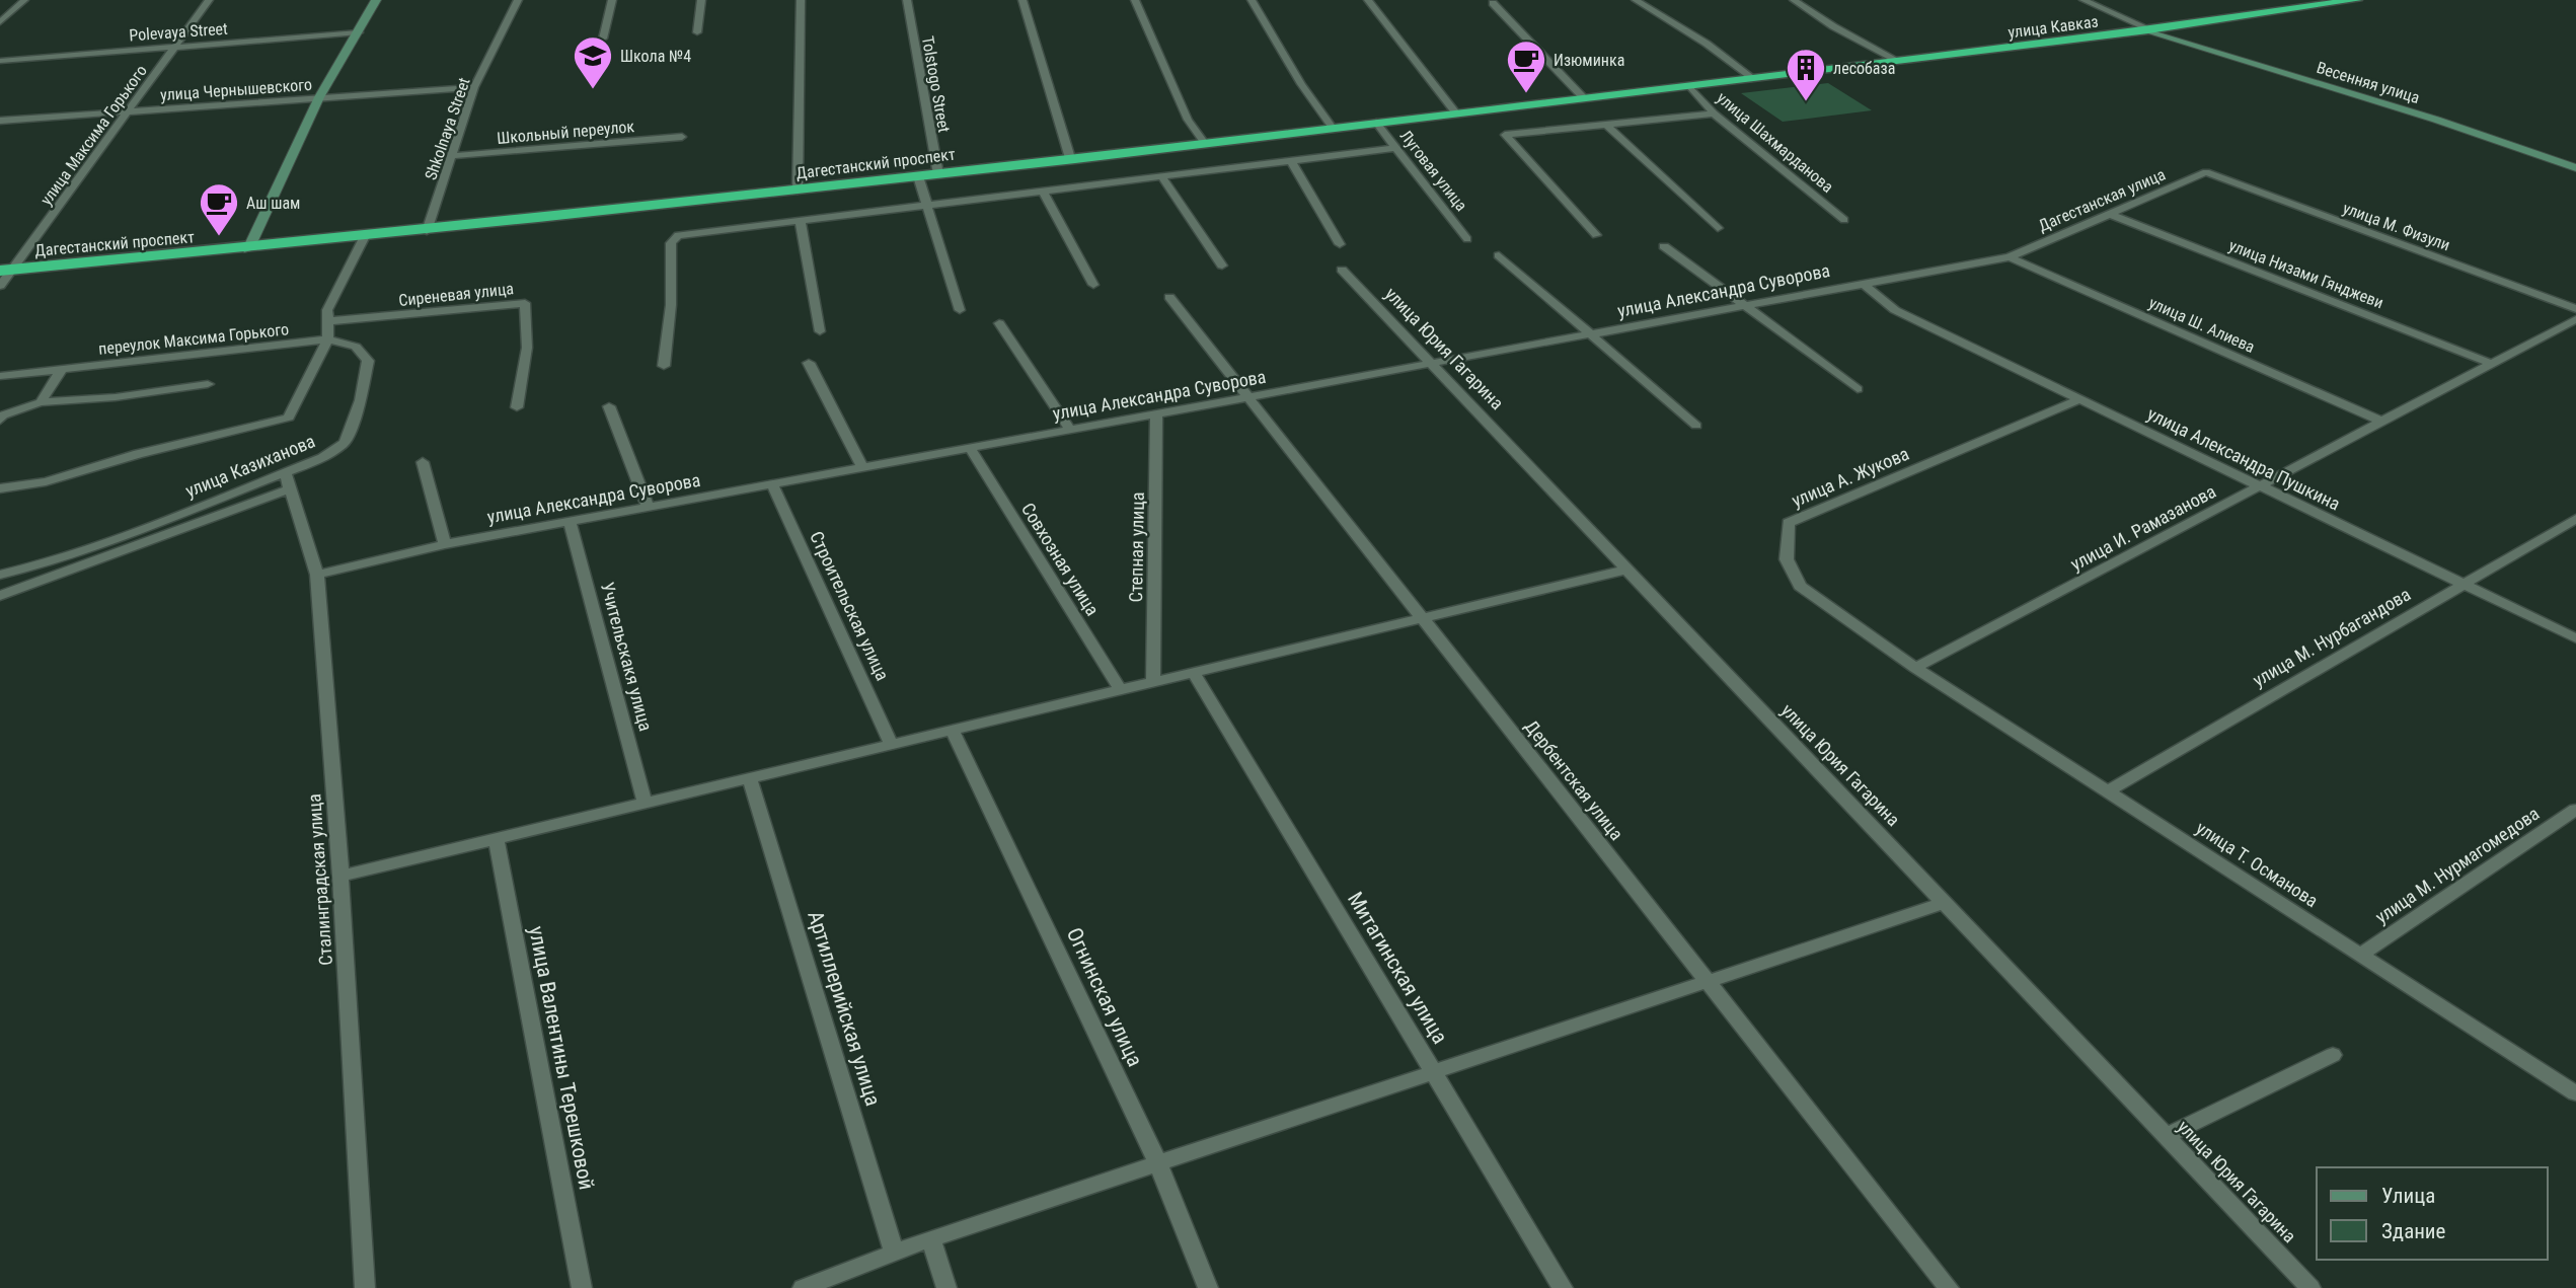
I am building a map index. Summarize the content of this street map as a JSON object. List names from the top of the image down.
{
  "streets": {
    "highway": ["улица Кавказ", "Дагестанский проспект"],
    "street": [
      "Polevaya Street",
      "Весенняя улица",
      "Tolstogo Street",
      "улица Чернышевского",
      "Shkolnaya Street",
      "Школьный переулок",
      "улица Максима Горького",
      "улица Шахмарданова",
      "Луговая улица",
      "Дагестанская улица",
      "улица М. Физули",
      "улица Низами Гянджеви",
      "улица Александра Суворова",
      "Сиреневая улица",
      "улица Ш. Алиева",
      "переулок Максима Горького",
      "улица Юрия Гагарина",
      "улица Александра Пушкина",
      "улица Казиханова",
      "улица А. Жукова",
      "улица И. Рамазанова",
      "Степная улица",
      "Совхозная улица",
      "Строительская улица",
      "улица М. Нурбагандова",
      "Учительскакя улица",
      "Дербентская улица",
      "улица Т. Османова",
      "улица М. Нурмагомедова",
      "Сталинградская улица",
      "Митагинская улица",
      "Огнинская улица",
      "Артиллерийская улица",
      "улица Валентины Терешковой"
    ]
  },
  "crossings": [
    ["улица Кавказ", "Весенняя улица"],
    ["улица Кавказ", "Дагестанский проспект"],
    ["Polevaya Street", "улица Максима Горького"],
    ["Tolstogo Street", "Дагестанский проспект"],
    ["улица Чернышевского", "Shkolnaya Street"],
    ["улица Чернышевского", "улица Максима Горького"],
    ["Shkolnaya Street", "Школьный переулок"],
    ["Shkolnaya Street", "Дагестанский проспект"],
    ["улица Максима Горького", "Дагестанский проспект"],
    ["улица Шахмарданова", "Дагестанский проспект"],
    ["Дагестанский проспект", "Луговая улица"],
    ["Дагестанская улица", "улица М. Физули"],
    ["Дагестанская улица", "улица Низами Гянджеви"],
    ["Дагестанская улица", "улица Александра Суворова"],
    ["Дагестанская улица", "улица Ш. Алиева"],
    ["улица Низами Гянджеви", "улица И. Рамазанова"],
    ["улица Александра Суворова", "улица Ш. Алиева"],
    ["улица Александра Суворова", "улица Юрия Гагарина"],
    ["улица Александра Суворова", "улица Александра Пушкина"],
    ["улица Александра Суворова", "Степная улица"],
    ["улица Александра Суворова", "Совхозная улица"],
    ["улица Александра Суворова", "Строительская улица"],
    ["улица Александра Суворова", "Учительскакя улица"],
    ["улица Александра Суворова", "Дербентская улица"],
    ["улица Александра Суворова", "Сталинградская улица"],
    ["улица Ш. Алиева", "улица И. Рамазанова"],
    ["переулок Максима Горького", "улица Казиханова"],
    ["улица Александра Пушкина", "улица А. Жукова"],
    ["улица Александра Пушкина", "улица И. Рамазанова"],
    ["улица Александра Пушкина", "улица М. Нурбагандова"],
    ["улица Казиханова", "Сталинградская улица"],
    ["улица А. Жукова", "улица И. Рамазанова"],
    ["улица А. Жукова", "улица Т. Османова"],
    ["улица И. Рамазанова", "улица Т. Османова"],
    ["улица М. Нурбагандова", "улица Т. Османова"],
    ["улица Т. Османова", "улица М. Нурмагомедова"]
  ],
  "places": {
    "school or university": ["Школа №4"],
    "cafe": ["Изюминка", "Аш шам"],
    "building": ["лесобаза"]
  },
  "legend": ["Улица", "Здание"]
}
